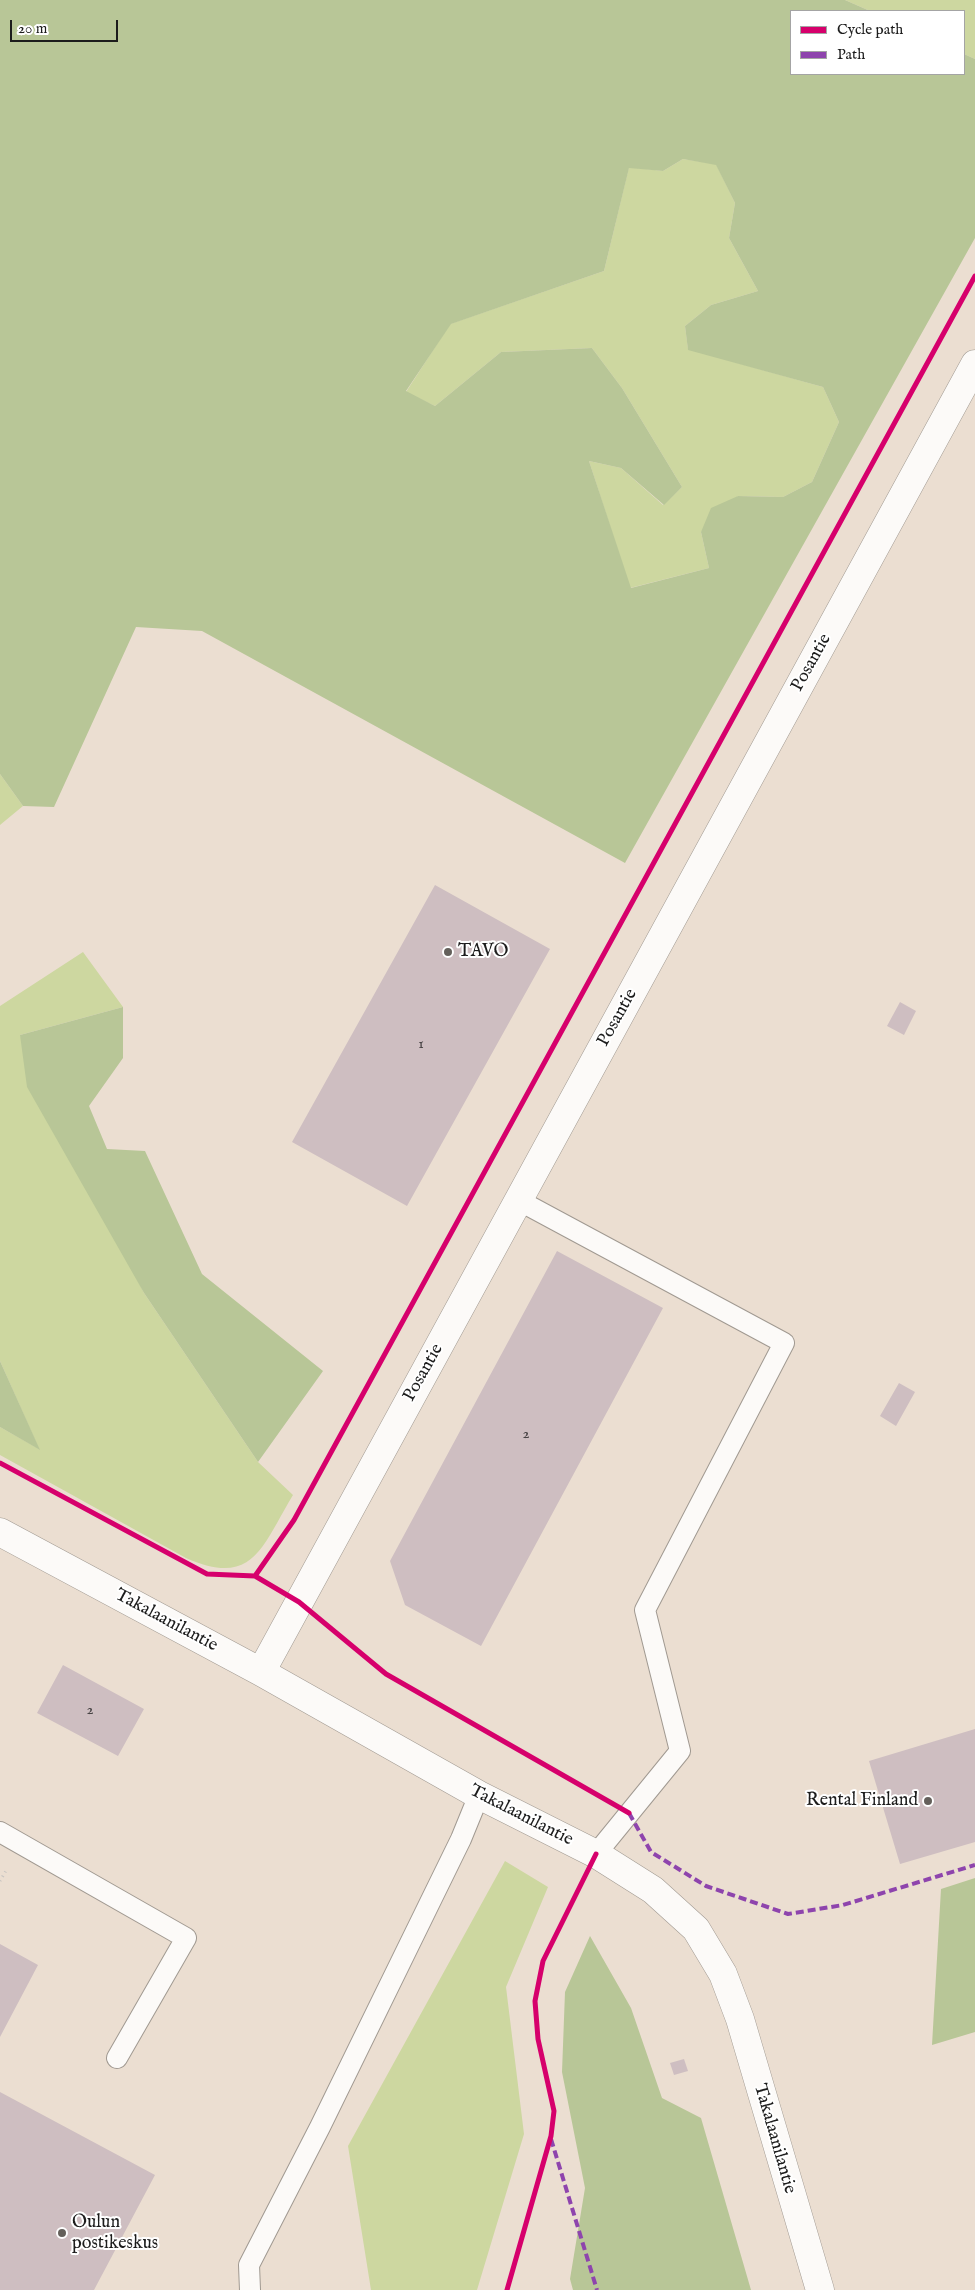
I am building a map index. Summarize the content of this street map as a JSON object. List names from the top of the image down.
{
  "streets": {
    "street": ["Posantie", "Takalaanilantie"]
  },
  "crossings": [
    ["Posantie", "Takalaanilantie"]
  ],
  "places": ["TAVO", "Rental Finland", "Oulun postikeskus"],
  "house_numbers": ["1", "2", "2"],
  "legend": ["Cycle path", "Path"],
  "scale_bar": "20 m"
}
